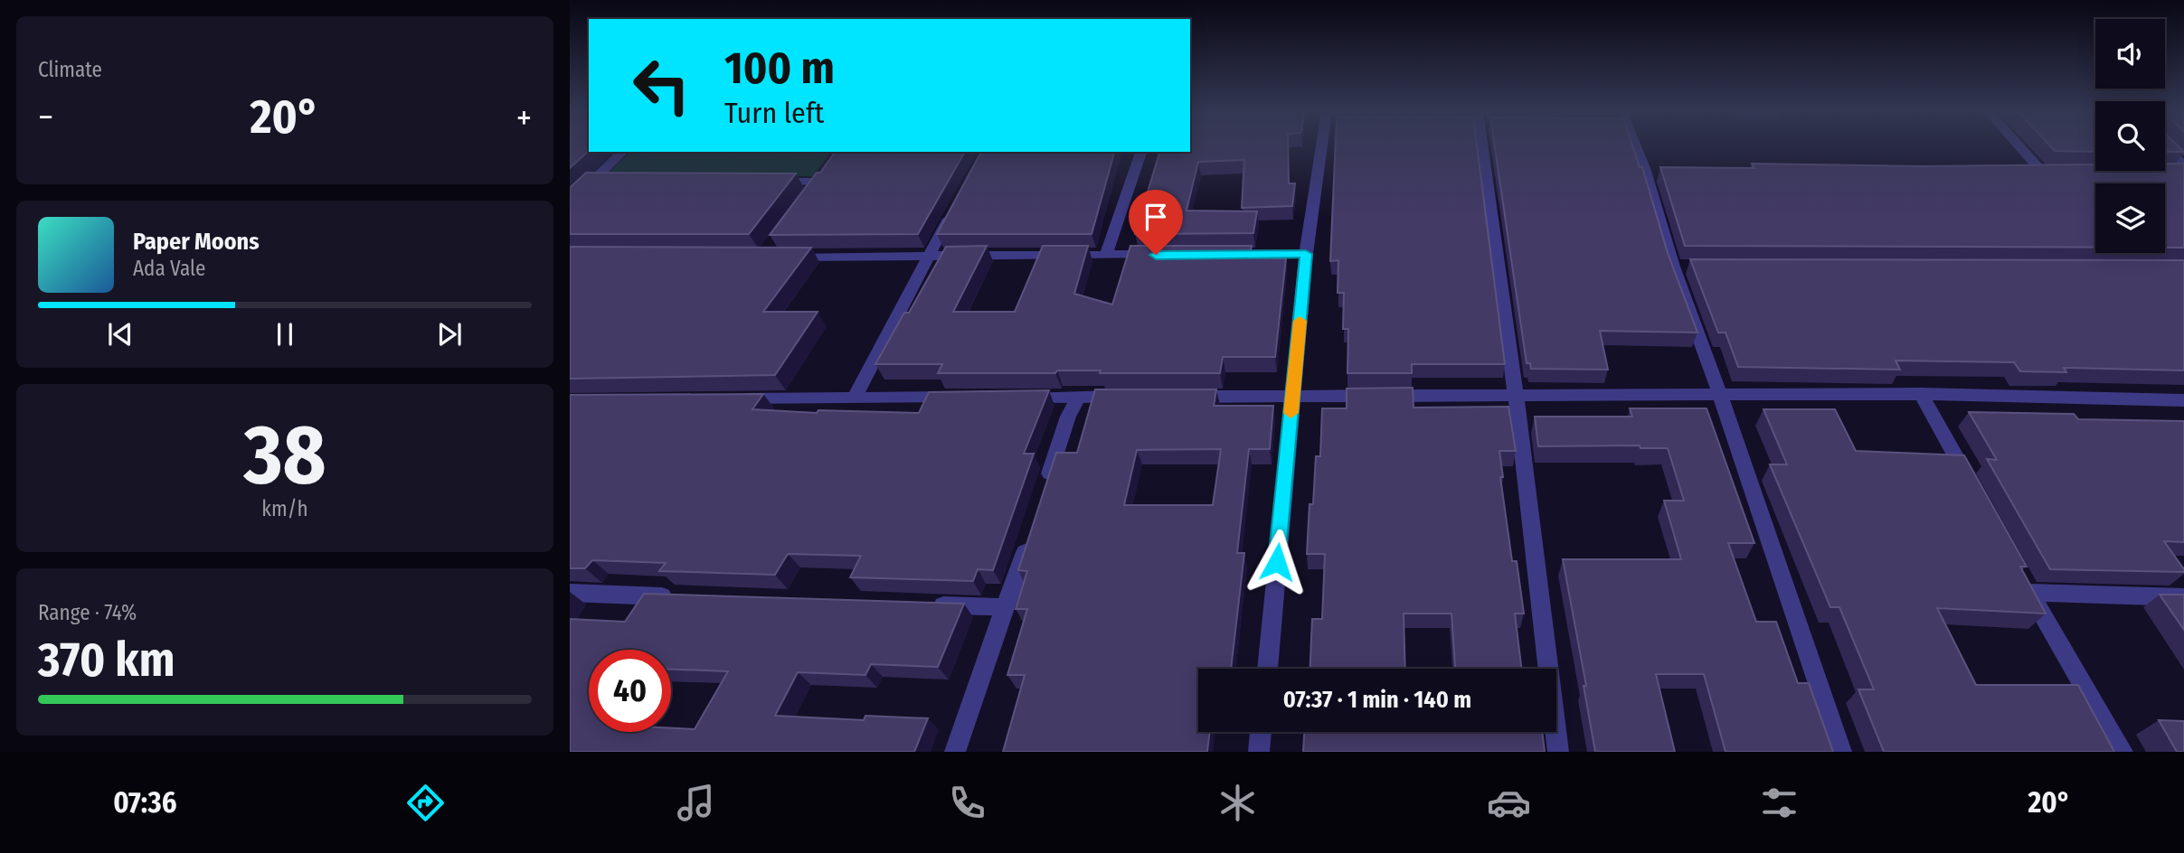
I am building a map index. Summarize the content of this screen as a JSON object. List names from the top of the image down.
{
  "page": {
    "tile": [
      "Climate",
      ["38", "km/h"],
      ["Range · 74%", "370 km"]
    ],
    "turn": ["100 m", "Turn left"],
    "heat": ["−", "20°", "+"],
    "song": ["Paper Moons", "Ada Vale"],
    "limit": "40",
    "trip": "07:37 · 1 min · 140 m",
    "tabs": ["07:36", "20°"]
  }
}
